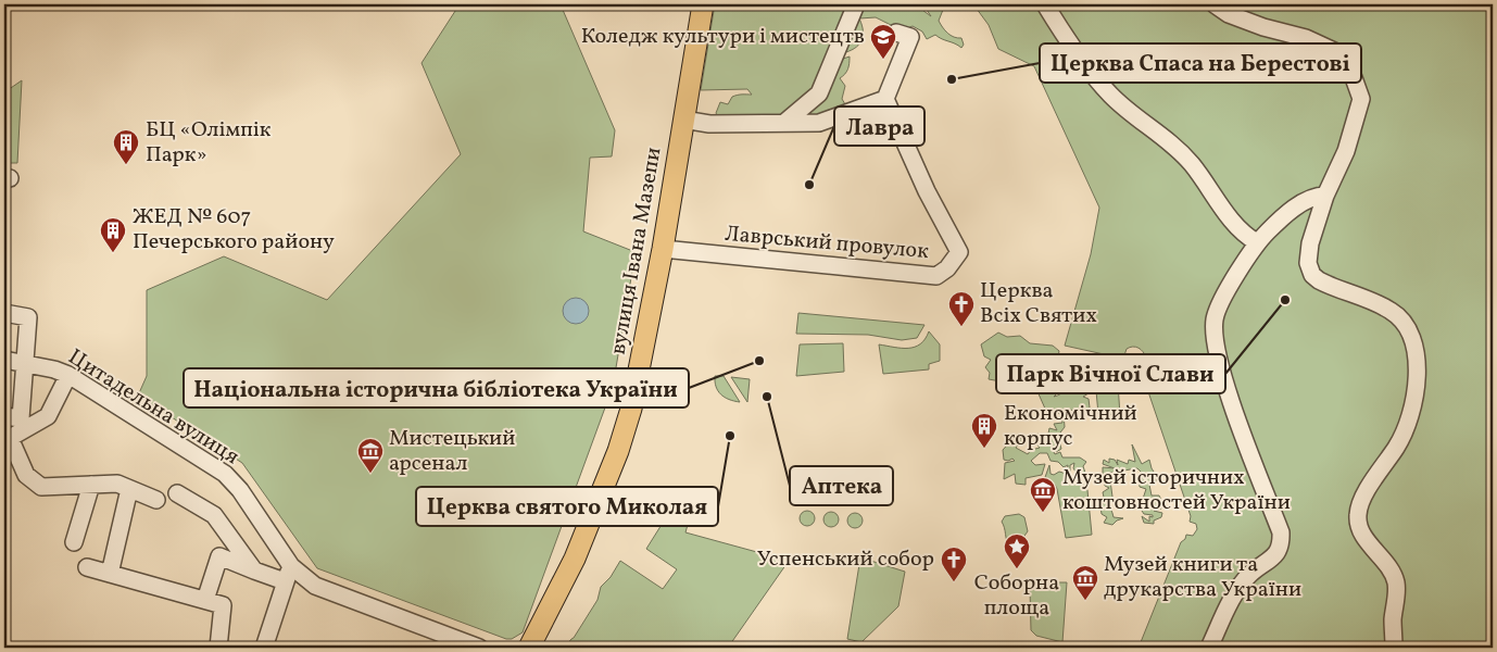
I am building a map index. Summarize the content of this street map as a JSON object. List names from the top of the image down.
{
  "streets": {
    "main road": ["вулиця Івана Мазепи"],
    "street": ["Лаврський провулок", "Цитадельна вулиця"]
  },
  "crossings": [
    ["Лаврський провулок", "вулиця Івана Мазепи"]
  ],
  "places": {
    "school or university": ["Коледж культури і мистецтв"],
    "other": [
      "Церква Спаса на Берестові",
      "Лавра",
      "Парк Вічної Слави",
      "Національна історична бібліотека України",
      "Аптека",
      "Церква святого Миколая"
    ],
    "building": ["БЦ «Олімпік Парк»", "ЖЕД № 607 Печерського району", "Економічний корпус"],
    "church": ["Церква Всіх Святих", "Успенський собор"],
    "museum": ["Мистецький арсенал", "Музей історичних коштовностей України", "Музей книги та друкарства України"],
    "place": ["Соборна площа"]
  }
}
